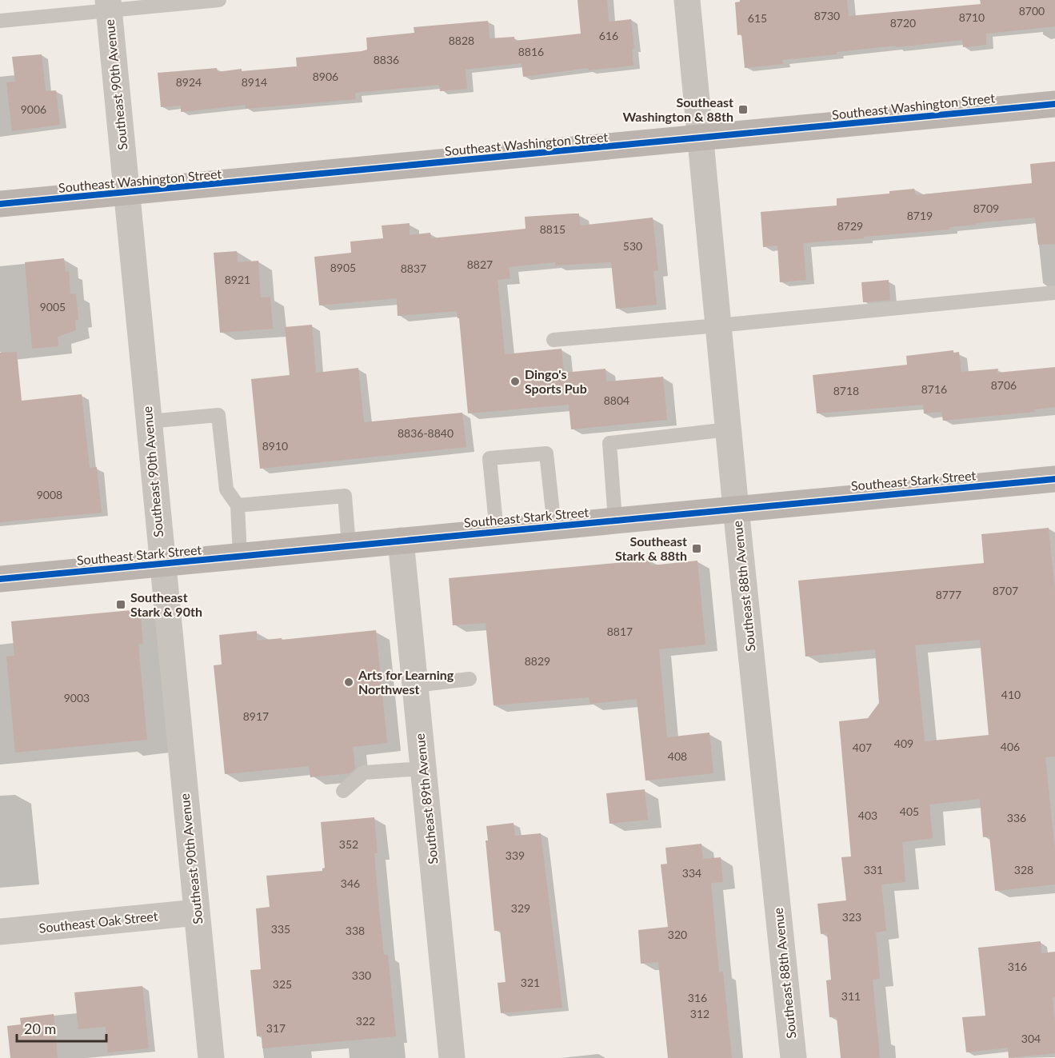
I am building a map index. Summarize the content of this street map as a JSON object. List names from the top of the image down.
{
  "streets": {
    "main road": ["Southeast Washington Street", "Southeast Stark Street"],
    "street": [
      "Southeast 90th Avenue",
      "Southeast 88th Avenue",
      "Southeast 89th Avenue",
      "Southeast Oak Street"
    ]
  },
  "crossings": [
    ["Southeast 90th Avenue", "Southeast Washington Street"],
    ["Southeast 90th Avenue", "Southeast Stark Street"],
    ["Southeast 90th Avenue", "Southeast Oak Street"],
    ["Southeast Washington Street", "Southeast 88th Avenue"],
    ["Southeast Stark Street", "Southeast 88th Avenue"],
    ["Southeast Stark Street", "Southeast 89th Avenue"]
  ],
  "places": {
    "transit": ["Southeast Washington & 88th", "Southeast Stark & 88th", "Southeast Stark & 90th"],
    "other": ["Dingo's Sports Pub", "Arts for Learning Northwest"]
  },
  "house_numbers": [
    "8700",
    "8730",
    "8710",
    "615",
    "8720",
    "616",
    "8828",
    "8816",
    "8836",
    "8906",
    "8924",
    "8914",
    "9006",
    "8709",
    "8719",
    "8729",
    "8815",
    "530",
    "8827",
    "8905",
    "8837",
    "8921",
    "9005",
    "8706",
    "8716",
    "8718",
    "8804",
    "8836-8840",
    "8910",
    "9008",
    "8707",
    "8777",
    "8817",
    "8829",
    "410",
    "9003",
    "8917",
    "409",
    "406",
    "407",
    "408",
    "405",
    "403",
    "336",
    "352",
    "339",
    "331",
    "328",
    "334",
    "346",
    "329",
    "323",
    "335",
    "338",
    "320",
    "316",
    "330",
    "321",
    "325",
    "311",
    "316",
    "312",
    "322",
    "317",
    "304"
  ],
  "scale_bar": "20 m"
}
